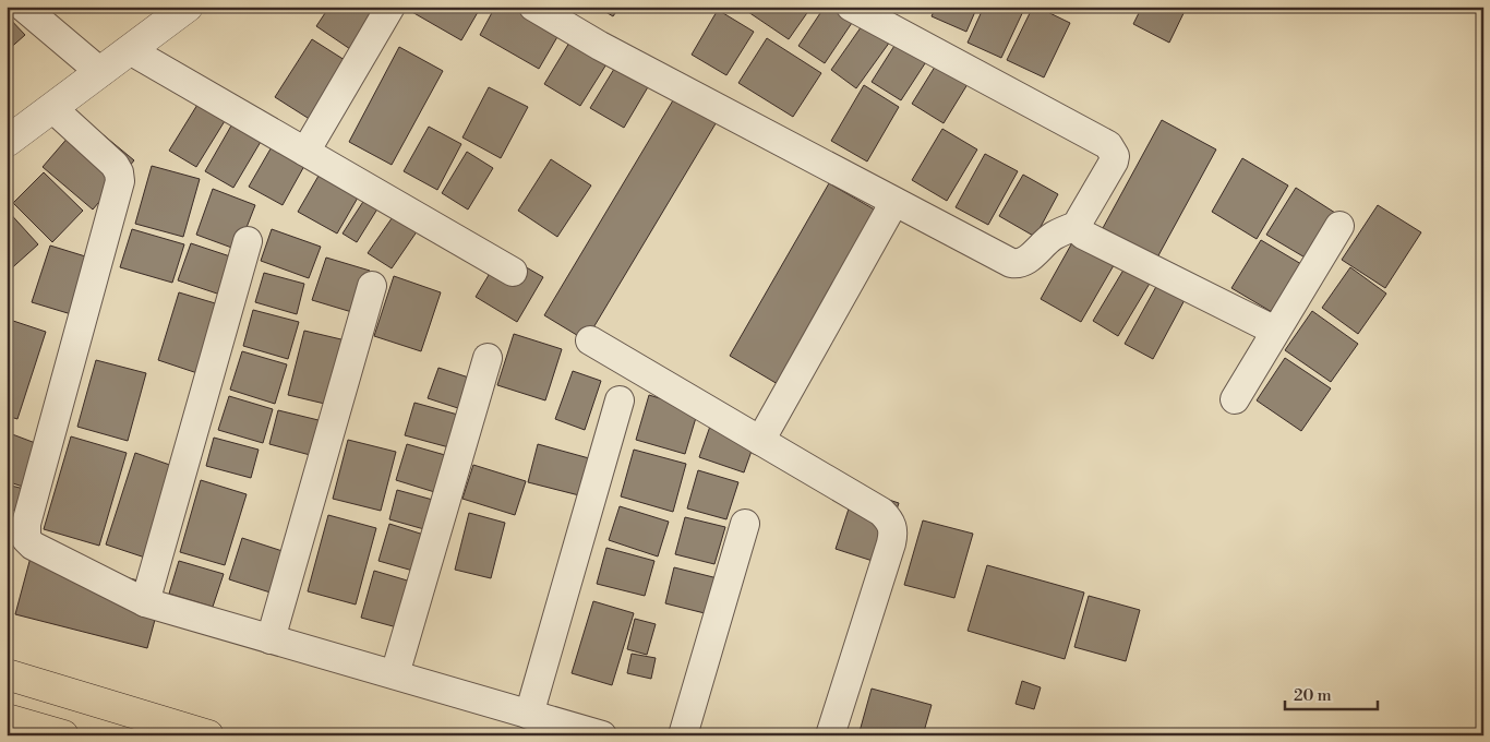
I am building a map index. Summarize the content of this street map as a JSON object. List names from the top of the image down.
{
  "scale_bar": "20 m"
}
